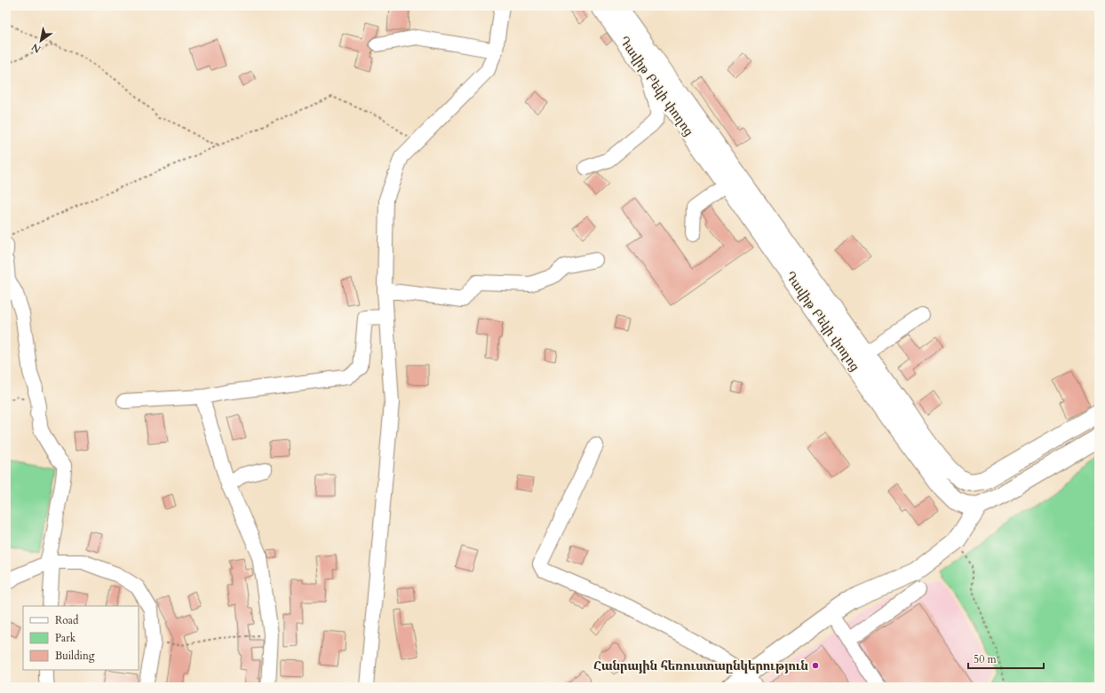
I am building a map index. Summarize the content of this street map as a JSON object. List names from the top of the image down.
{
  "streets": {
    "main road": ["Դավիթ Բեկի փողոց"]
  },
  "places": ["Հանրային հեռուստաընկերություն"],
  "legend": ["Road", "Park", "Building"],
  "scale_bar": "50 m",
  "north": "bottom left"
}
